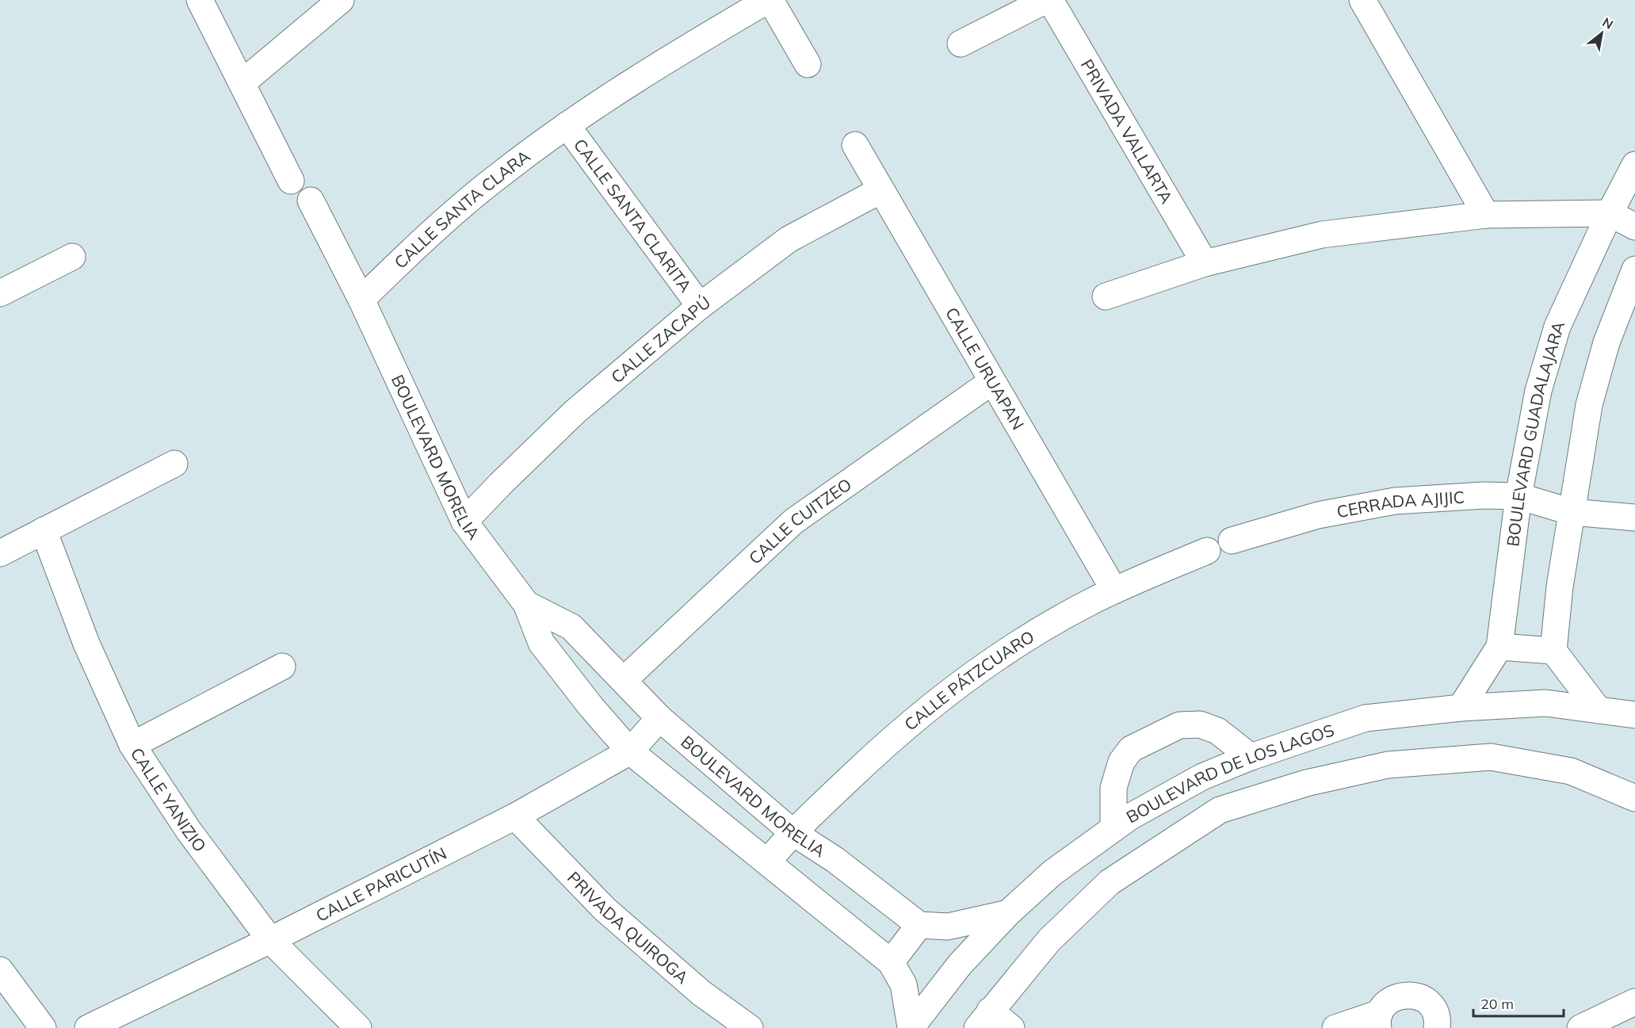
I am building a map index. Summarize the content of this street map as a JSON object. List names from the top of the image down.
{
  "streets": {
    "street": [
      "PRIVADA VALLARTA",
      "CALLE SANTA CLARA",
      "CALLE SANTA CLARITA",
      "CALLE ZACAPÚ",
      "CALLE URUAPAN",
      "BOULEVARD GUADALAJARA",
      "BOULEVARD MORELIA",
      "CERRADA AJIJIC",
      "CALLE CUITZEO",
      "CALLE PÁTZCUARO",
      "BOULEVARD DE LOS LAGOS",
      "CALLE YANIZIO",
      "CALLE PARICUTÍN",
      "PRIVADA QUIROGA"
    ]
  },
  "crossings": [
    ["CALLE SANTA CLARA", "CALLE SANTA CLARITA"],
    ["CALLE SANTA CLARA", "BOULEVARD MORELIA"],
    ["CALLE SANTA CLARITA", "CALLE ZACAPÚ"],
    ["CALLE ZACAPÚ", "CALLE URUAPAN"],
    ["CALLE ZACAPÚ", "BOULEVARD MORELIA"],
    ["CALLE URUAPAN", "CALLE CUITZEO"],
    ["CALLE URUAPAN", "CALLE PÁTZCUARO"],
    ["BOULEVARD GUADALAJARA", "CERRADA AJIJIC"],
    ["BOULEVARD GUADALAJARA", "BOULEVARD DE LOS LAGOS"],
    ["BOULEVARD MORELIA", "CALLE CUITZEO"],
    ["BOULEVARD MORELIA", "CALLE PÁTZCUARO"],
    ["BOULEVARD MORELIA", "BOULEVARD DE LOS LAGOS"],
    ["BOULEVARD MORELIA", "CALLE PARICUTÍN"],
    ["CALLE YANIZIO", "CALLE PARICUTÍN"],
    ["CALLE PARICUTÍN", "PRIVADA QUIROGA"]
  ],
  "scale_bar": "20 m",
  "north": "top right"
}
